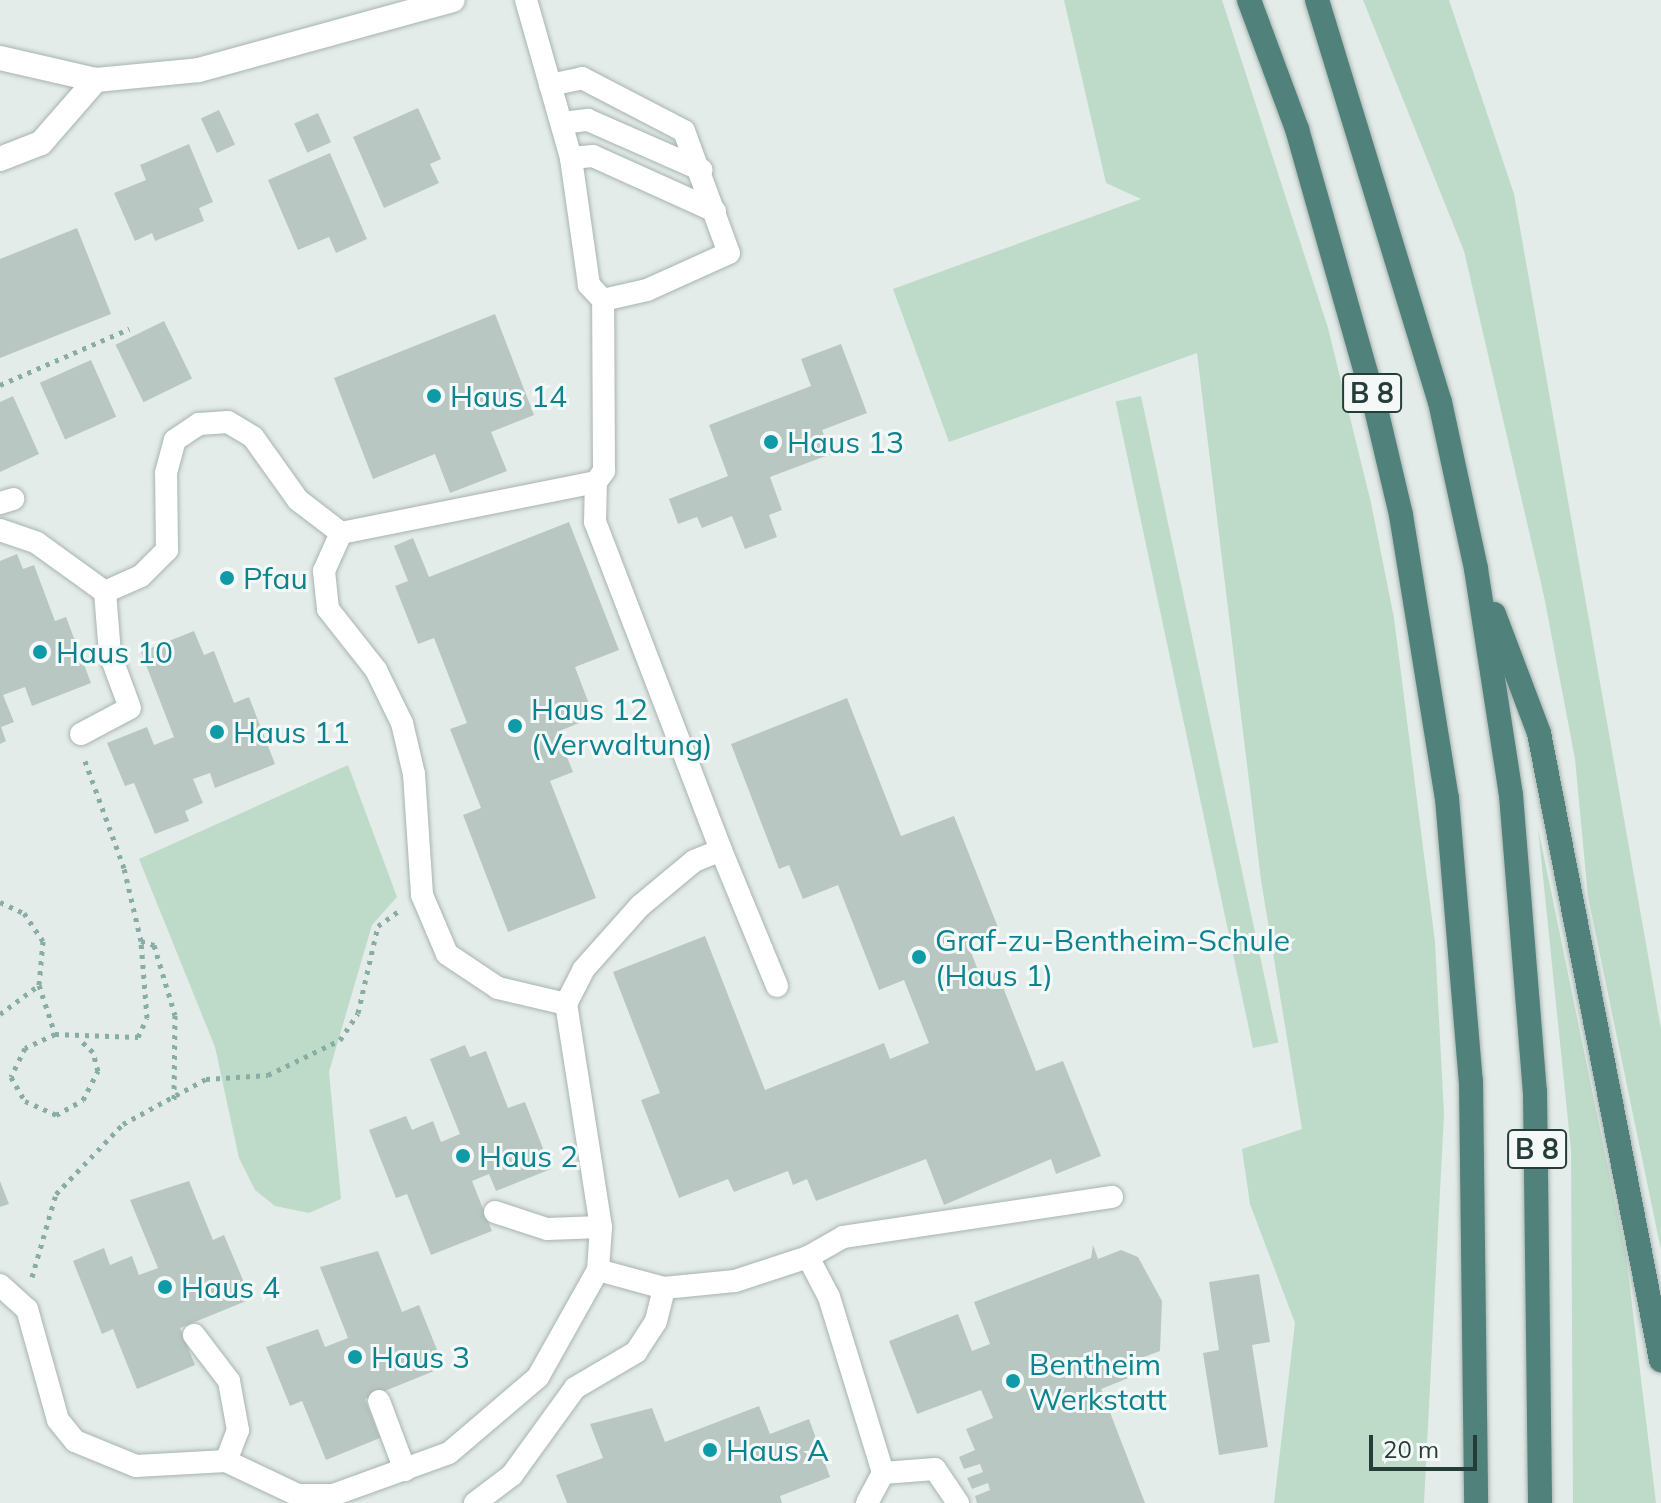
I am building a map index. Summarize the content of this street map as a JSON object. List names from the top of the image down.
{
  "streets": {
    "highway": ["B 8"]
  },
  "places": [
    "Haus 14",
    "Haus 13",
    "Pfau",
    "Haus 10",
    "Haus 12 (Verwaltung)",
    "Haus 11",
    "Graf-zu-Bentheim-Schule (Haus 1)",
    "Haus 2",
    "Haus 4",
    "Haus 3",
    "Bentheim Werkstatt",
    "Haus A"
  ],
  "scale_bar": "20 m"
}
